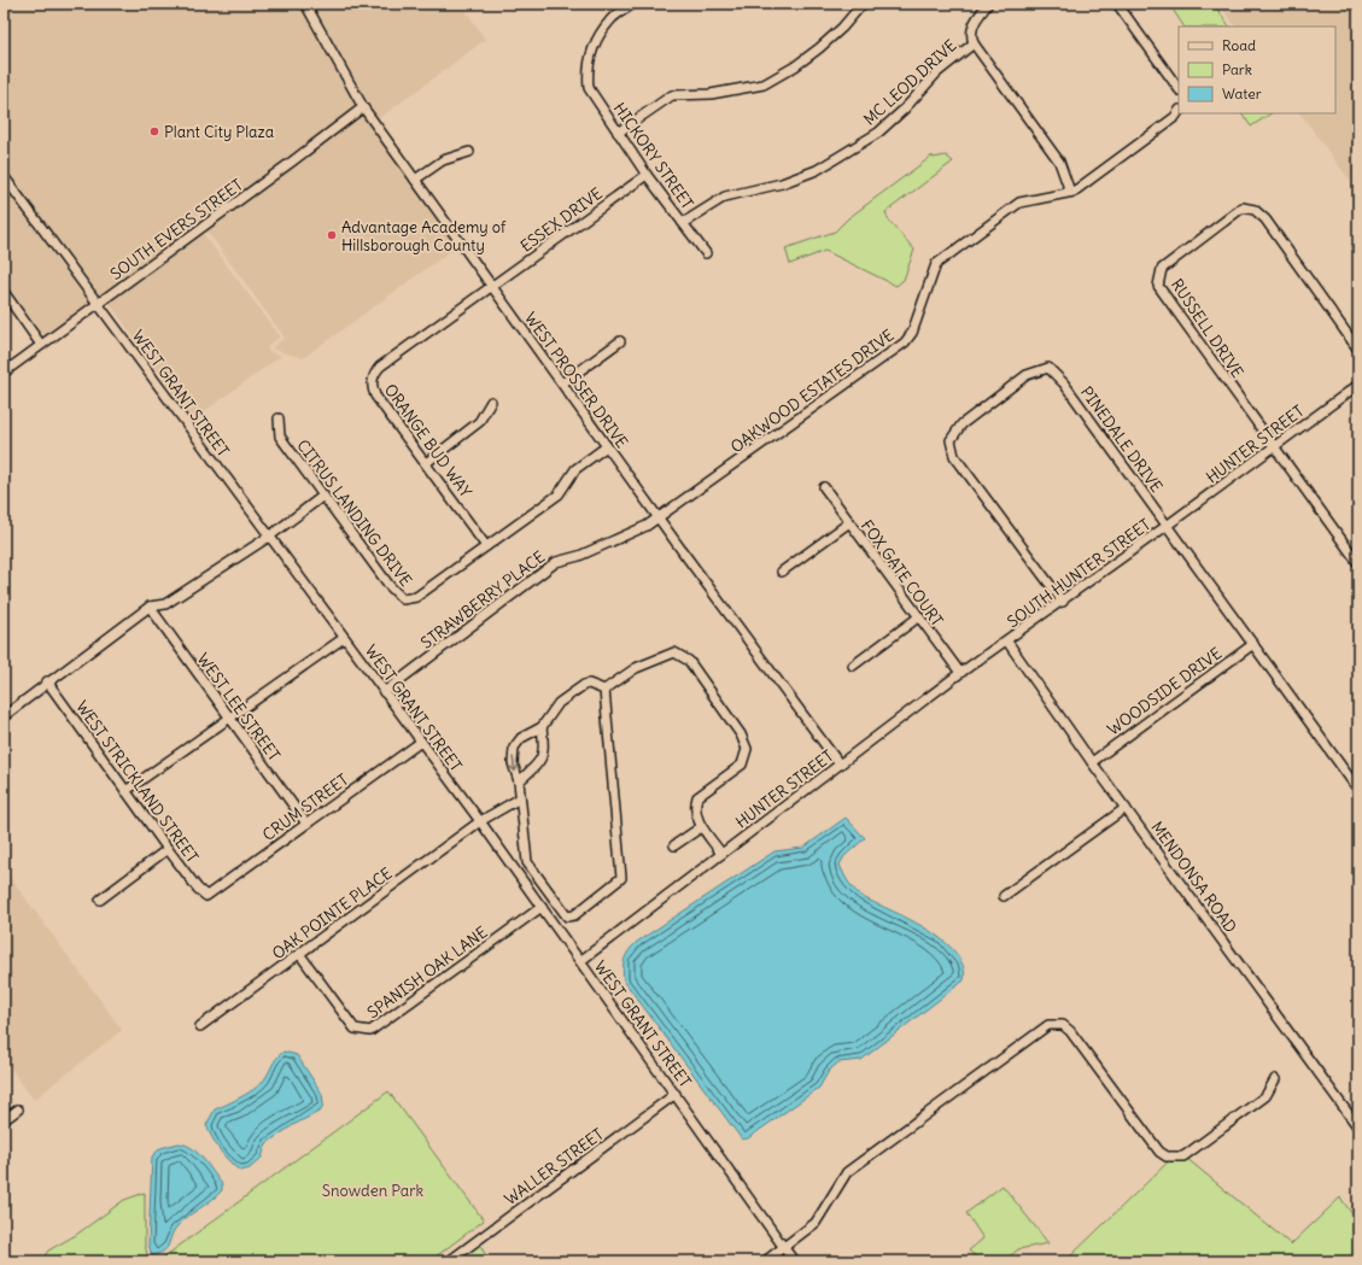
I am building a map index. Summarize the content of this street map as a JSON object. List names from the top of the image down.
{
  "streets": {
    "street": [
      "MC LEOD DRIVE",
      "HICKORY STREET",
      "ESSEX DRIVE",
      "SOUTH EVERS STREET",
      "RUSSELL DRIVE",
      "WEST PROSSER DRIVE",
      "OAKWOOD ESTATES DRIVE",
      "WEST GRANT STREET",
      "PINEDALE DRIVE",
      "ORANGE BUD WAY",
      "HUNTER STREET",
      "CITRUS LANDING DRIVE",
      "FOX GATE COURT",
      "SOUTH HUNTER STREET",
      "STRAWBERRY PLACE",
      "WOODSIDE DRIVE",
      "WEST LEE STREET",
      "WEST STRICKLAND STREET",
      "CRUM STREET",
      "MENDONSA ROAD",
      "OAK POINTE PLACE",
      "SPANISH OAK LANE",
      "WALLER STREET"
    ]
  },
  "crossings": [
    ["MC LEOD DRIVE", "HICKORY STREET"],
    ["HICKORY STREET", "ESSEX DRIVE"],
    ["ESSEX DRIVE", "WEST PROSSER DRIVE"],
    ["ESSEX DRIVE", "ORANGE BUD WAY"],
    ["SOUTH EVERS STREET", "WEST PROSSER DRIVE"],
    ["SOUTH EVERS STREET", "WEST GRANT STREET"],
    ["RUSSELL DRIVE", "HUNTER STREET"],
    ["WEST PROSSER DRIVE", "OAKWOOD ESTATES DRIVE"],
    ["WEST PROSSER DRIVE", "ORANGE BUD WAY"],
    ["WEST PROSSER DRIVE", "HUNTER STREET"],
    ["WEST PROSSER DRIVE", "CITRUS LANDING DRIVE"],
    ["WEST PROSSER DRIVE", "STRAWBERRY PLACE"],
    ["OAKWOOD ESTATES DRIVE", "STRAWBERRY PLACE"],
    ["WEST GRANT STREET", "HUNTER STREET"],
    ["WEST GRANT STREET", "STRAWBERRY PLACE"],
    ["WEST GRANT STREET", "CRUM STREET"],
    ["WEST GRANT STREET", "OAK POINTE PLACE"],
    ["WEST GRANT STREET", "SPANISH OAK LANE"],
    ["WEST GRANT STREET", "WALLER STREET"],
    ["PINEDALE DRIVE", "HUNTER STREET"],
    ["PINEDALE DRIVE", "SOUTH HUNTER STREET"],
    ["PINEDALE DRIVE", "WOODSIDE DRIVE"],
    ["ORANGE BUD WAY", "CITRUS LANDING DRIVE"],
    ["HUNTER STREET", "FOX GATE COURT"],
    ["HUNTER STREET", "SOUTH HUNTER STREET"],
    ["HUNTER STREET", "MENDONSA ROAD"],
    ["SOUTH HUNTER STREET", "MENDONSA ROAD"],
    ["WOODSIDE DRIVE", "MENDONSA ROAD"],
    ["WEST LEE STREET", "CRUM STREET"],
    ["WEST STRICKLAND STREET", "CRUM STREET"],
    ["OAK POINTE PLACE", "SPANISH OAK LANE"]
  ],
  "parks": ["Snowden Park"],
  "places": ["Plant City Plaza", "Advantage Academy of Hillsborough County"],
  "legend": ["Road", "Park", "Water"]
}
